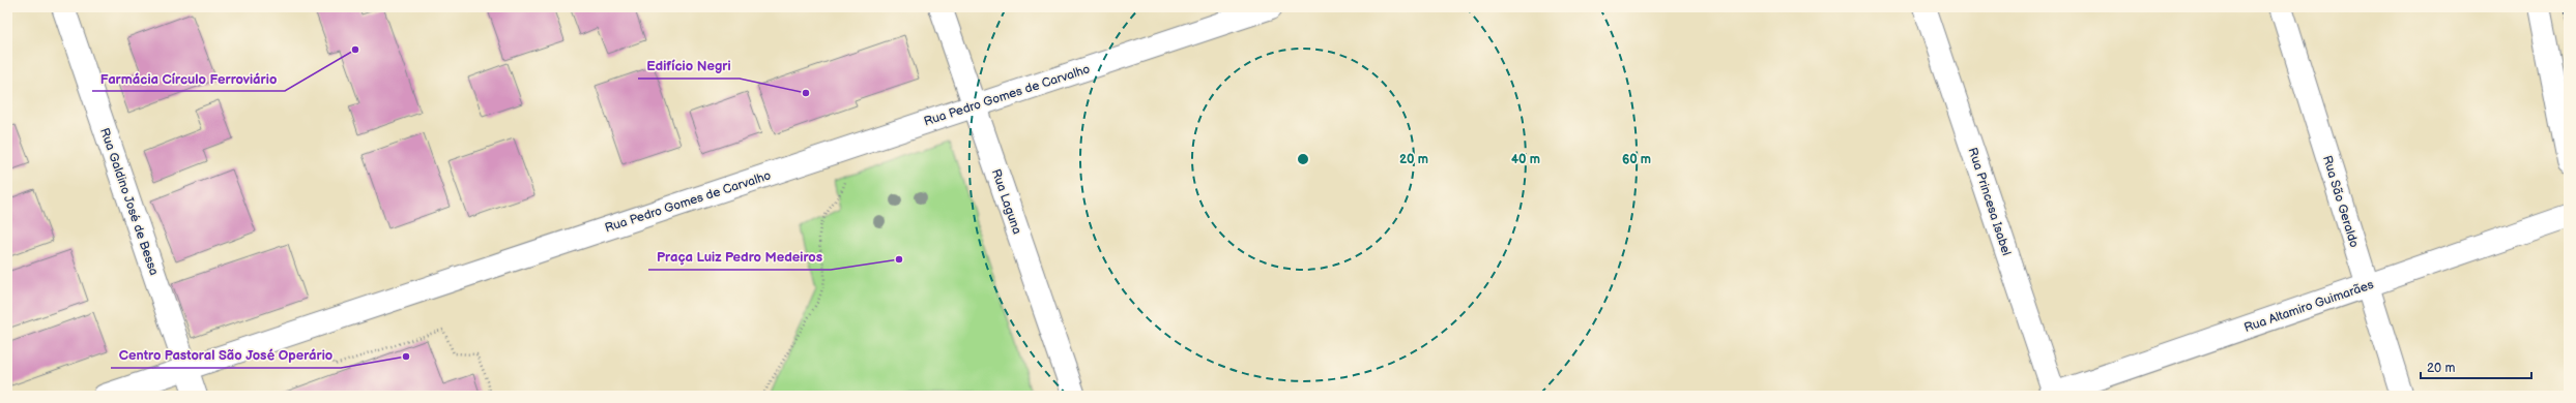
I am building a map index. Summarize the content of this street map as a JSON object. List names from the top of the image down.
{
  "streets": {
    "street": [
      "Rua Pedro Gomes de Carvalho",
      "Rua Galdino José de Bessa",
      "Rua Laguna",
      "Rua Princesa Isabel",
      "Rua São Geraldo",
      "Rua Altamiro Guimarães"
    ]
  },
  "crossings": [
    ["Rua Pedro Gomes de Carvalho", "Rua Galdino José de Bessa"],
    ["Rua Pedro Gomes de Carvalho", "Rua Laguna"],
    ["Rua Princesa Isabel", "Rua Altamiro Guimarães"],
    ["Rua São Geraldo", "Rua Altamiro Guimarães"]
  ],
  "places": [
    "Farmácia Círculo Ferroviário",
    "Edifício Negri",
    "Praça Luiz Pedro Medeiros",
    "Centro Pastoral São José Operário"
  ],
  "scale_bar": "20 m",
  "rings": ["20 m", "40 m", "60 m"]
}
